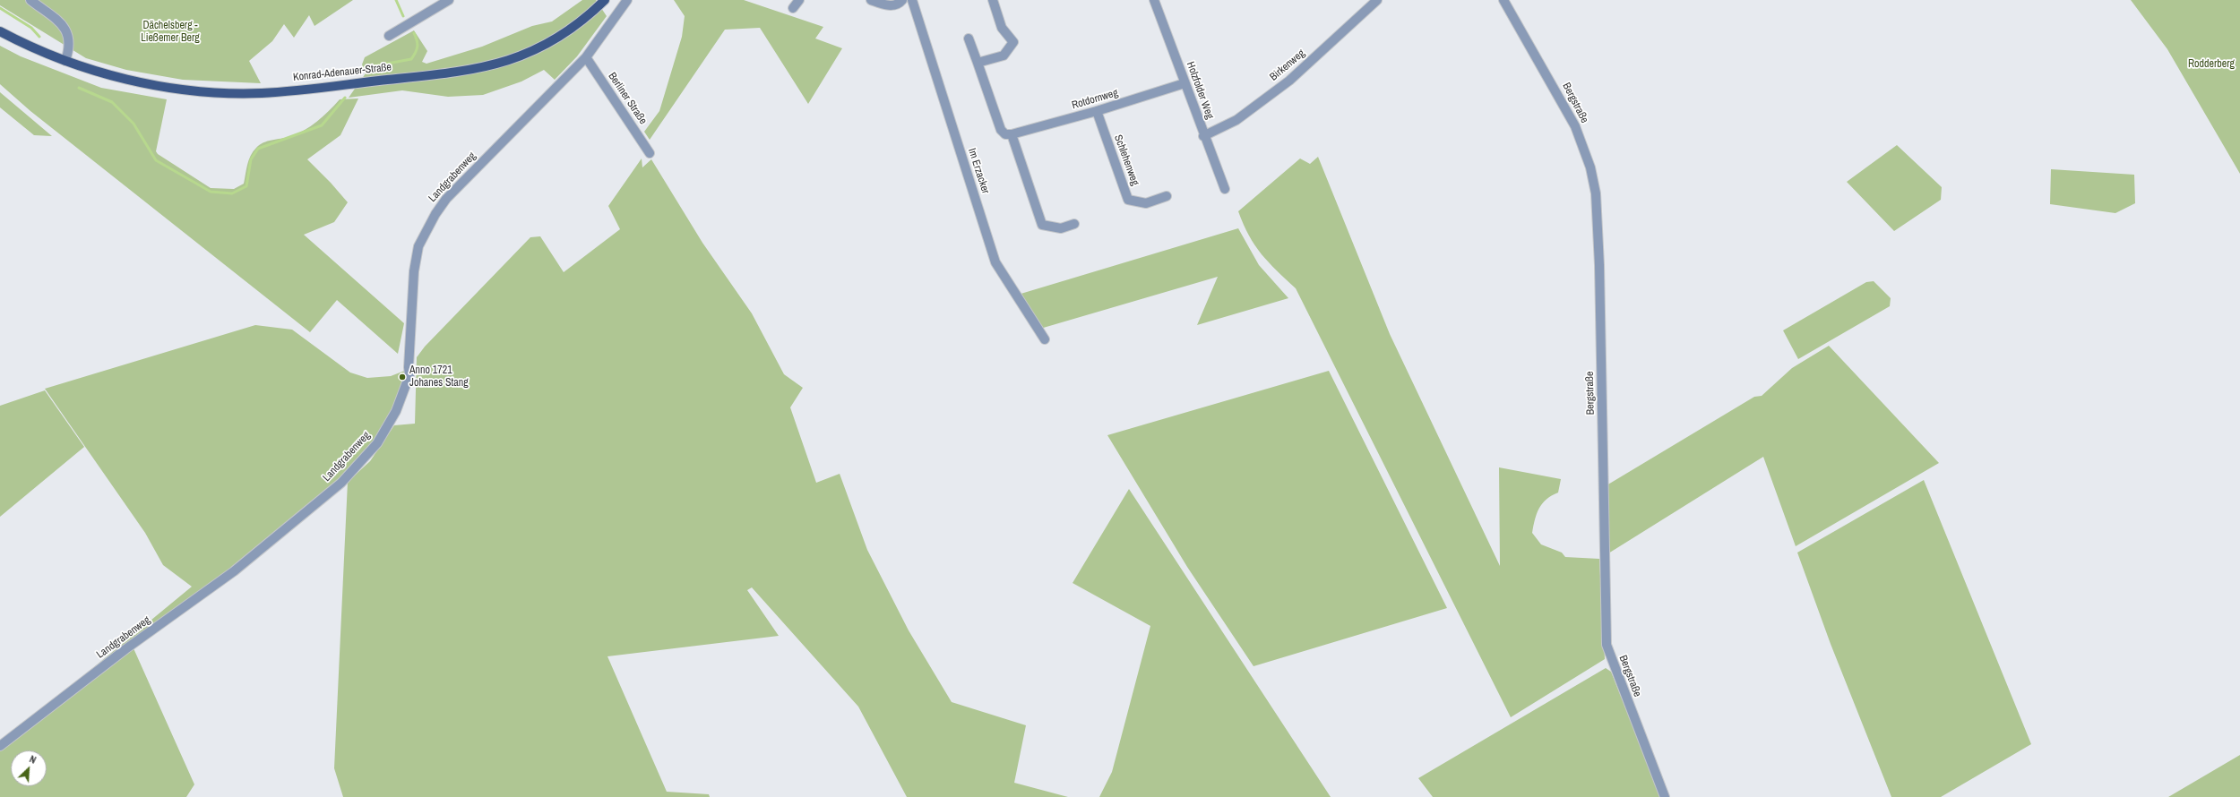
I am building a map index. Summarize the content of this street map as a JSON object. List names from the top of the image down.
{
  "streets": {
    "main road": ["Konrad-Adenauer-Straße"],
    "street": [
      "Birkenweg",
      "Holzfolder Weg",
      "Berliner Straße",
      "Rotdornweg",
      "Bergstraße",
      "Schlehenweg",
      "Im Erzacker",
      "Landgrabenweg"
    ]
  },
  "crossings": [
    ["Birkenweg", "Holzfolder Weg"],
    ["Holzfolder Weg", "Rotdornweg"],
    ["Berliner Straße", "Landgrabenweg"],
    ["Rotdornweg", "Schlehenweg"]
  ],
  "parks": ["Dächelsberg - Ließemer Berg", "Rodderberg"],
  "places": ["Anno 1721 Johanes Stang"],
  "north": "top right"
}
